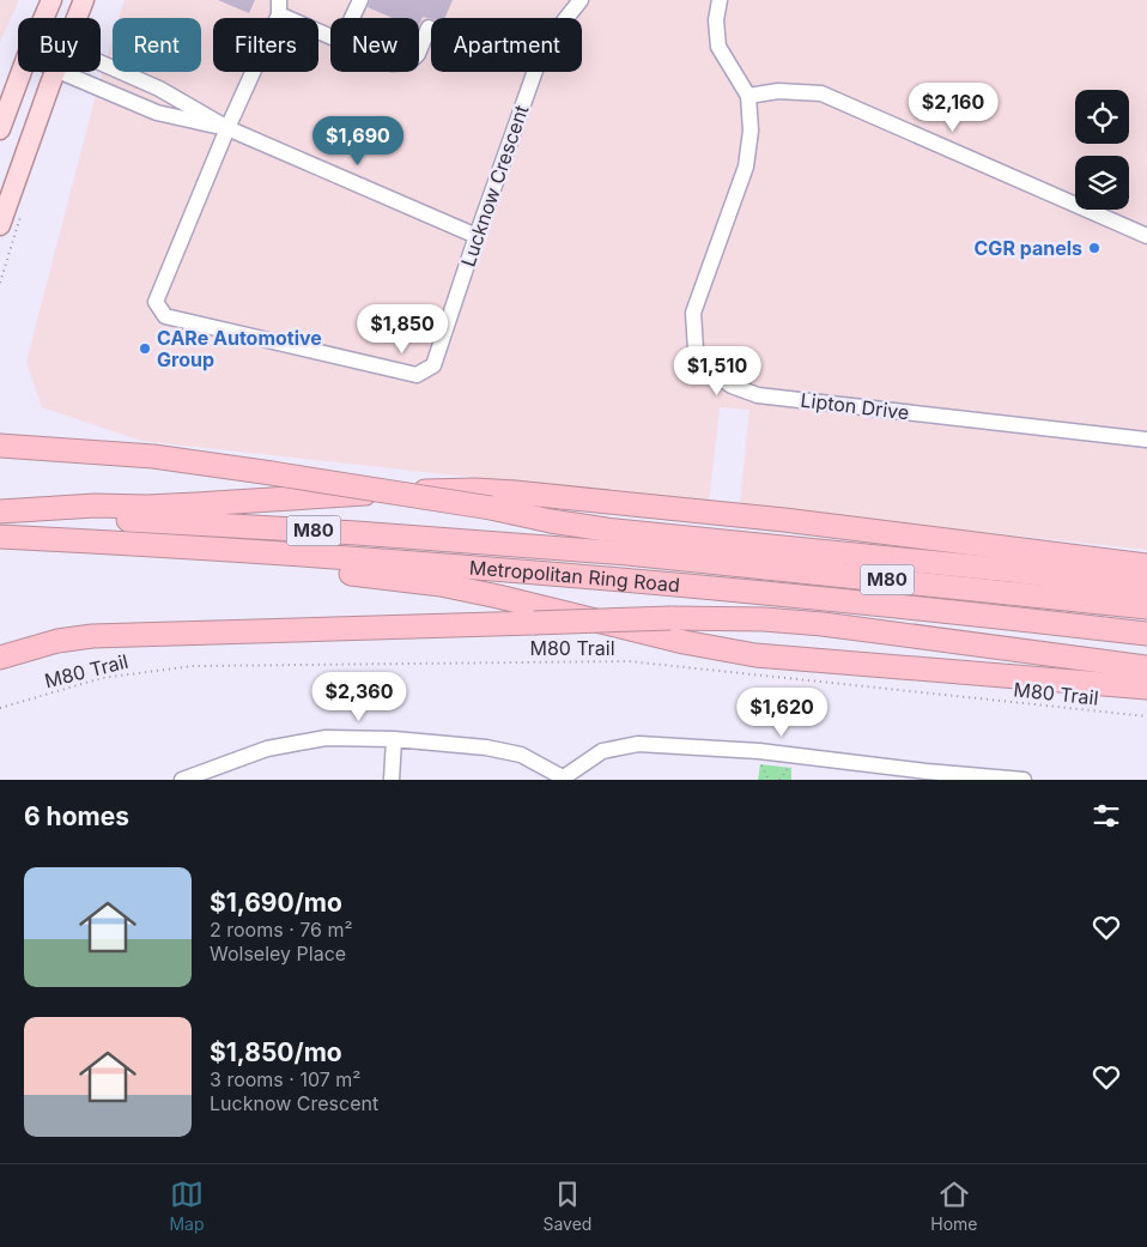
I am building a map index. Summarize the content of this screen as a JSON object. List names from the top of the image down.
{
  "streets": {
    "highway": ["M80", "Metropolitan Ring Road"],
    "street": ["Lucknow Crescent", "Lipton Drive"],
    "path": ["M80 Trail"]
  },
  "places": ["CGR panels", "CARe Automotive Group"],
  "page": {
    "chip": [
      "Buy",
      "Rent",
      "Filters",
      "New",
      "Apartment"
    ],
    "price": [
      "$2,160",
      "$1,690",
      "$1,850",
      "$1,510",
      "$2,360",
      "$1,620"
    ],
    "heading": "6 homes",
    "list": [
      {
        "name": "$1,690/mo",
        "note": "2 rooms · 76 m² · Wolseley Place"
      },
      {
        "name": "$1,850/mo",
        "note": "3 rooms · 107 m² · Lucknow Crescent"
      }
    ],
    "tabs": ["Map", "Saved", "Home"]
  }
}
